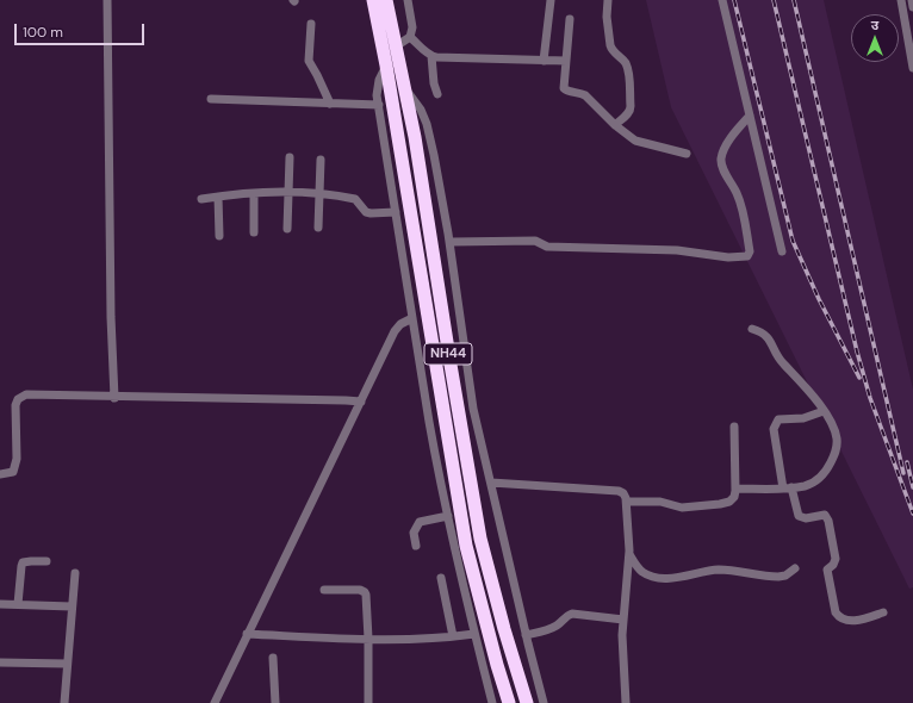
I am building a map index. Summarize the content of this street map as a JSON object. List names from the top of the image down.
{
  "streets": {
    "highway": ["NH44"]
  },
  "scale_bar": "100 m",
  "north": "top"
}
